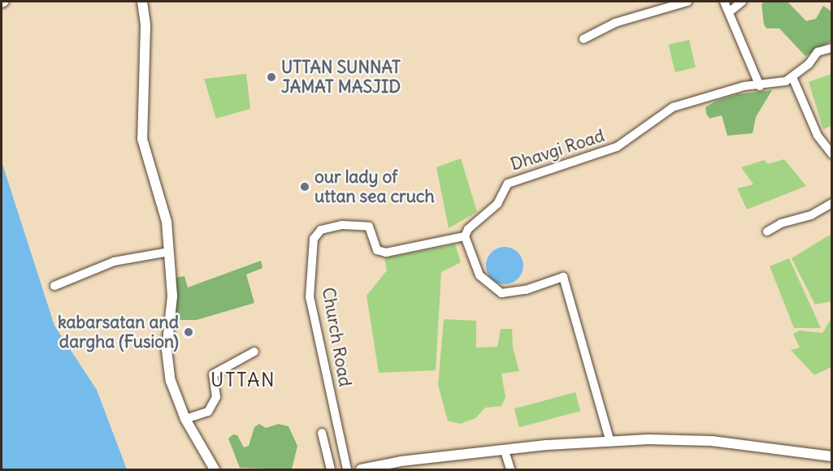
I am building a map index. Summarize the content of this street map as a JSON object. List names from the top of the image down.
{
  "streets": {
    "street": ["Dhavgi Road", "Church Road"]
  },
  "crossings": [
    ["Dhavgi Road", "Church Road"]
  ],
  "districts": ["UTTAN"],
  "places": ["UTTAN SUNNAT JAMAT MASJID", "our lady of uttan sea cruch", "kabarsatan and dargha (Fusion)"]
}
